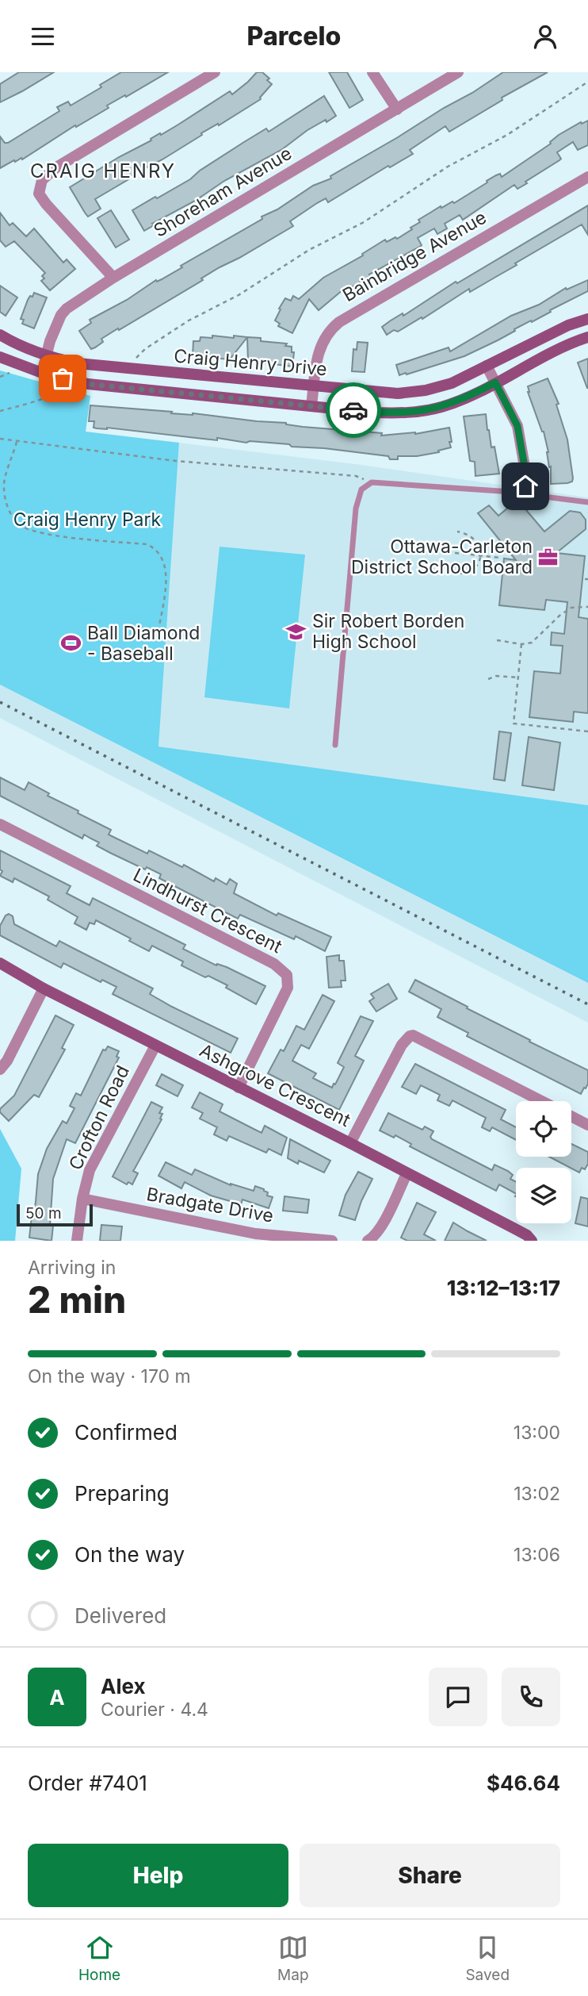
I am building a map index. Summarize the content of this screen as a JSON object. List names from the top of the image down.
{
  "streets": {
    "street": [
      "Shoreham Avenue",
      "Bainbridge Avenue",
      "Craig Henry Drive",
      "Lindhurst Crescent",
      "Ashgrove Crescent",
      "Crofton Road",
      "Bradgate Drive"
    ]
  },
  "crossings": [
    ["Shoreham Avenue", "Craig Henry Drive"],
    ["Bainbridge Avenue", "Craig Henry Drive"],
    ["Lindhurst Crescent", "Ashgrove Crescent"],
    ["Ashgrove Crescent", "Crofton Road"],
    ["Crofton Road", "Bradgate Drive"]
  ],
  "districts": ["CRAIG HENRY"],
  "parks": ["Craig Henry Park"],
  "places": {
    "office": ["Ottawa-Carleton District School Board"],
    "school or university": ["Sir Robert Borden High School"],
    "sports": ["Ball Diamond - Baseball"]
  },
  "scale_bar": "50 m",
  "page": {
    "header": "Parcelo",
    "scale": "50 m",
    "heading": ["2 min", "Arriving in", "13:12–13:17"],
    "panel": [
      "Alex",
      "Courier · 4.4",
      "Order #7401",
      "$46.64"
    ],
    "bar": "On the way · 170 m",
    "list": [
      ["Confirmed", "13:00"],
      ["Preparing", "13:02"],
      ["On the way", "13:06"],
      "Delivered"
    ],
    "round": "A",
    "buttons": ["Help", "Share"],
    "tabs": ["Home", "Map", "Saved"]
  }
}
